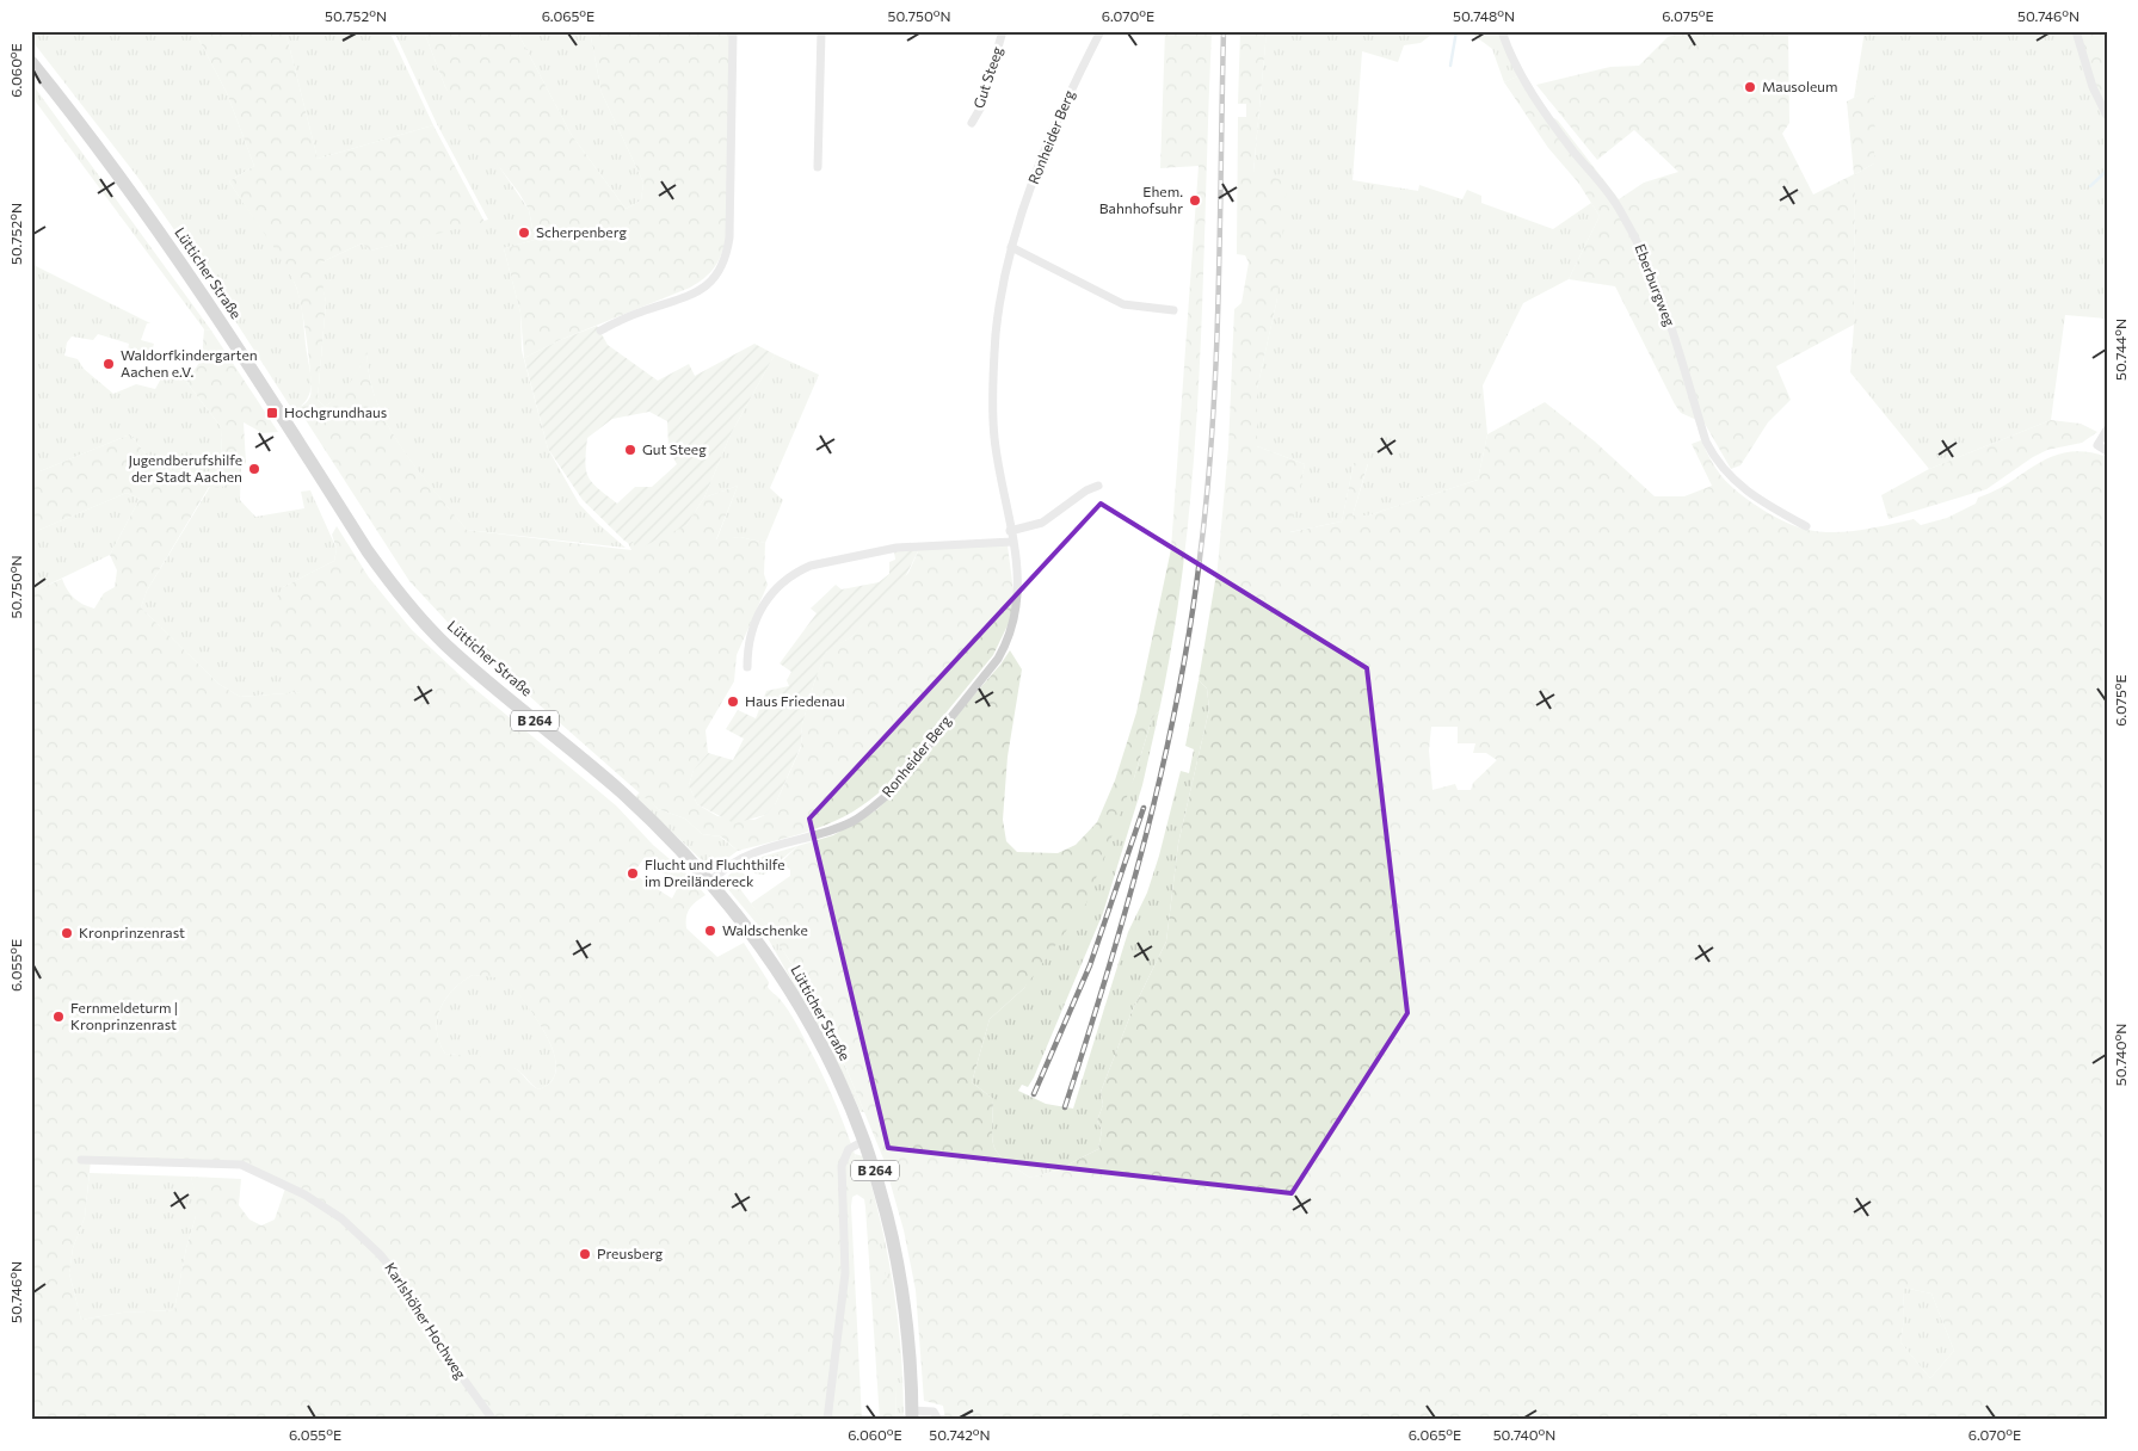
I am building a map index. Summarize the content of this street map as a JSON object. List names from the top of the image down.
{
  "streets": {
    "main road": ["Lütticher Straße", "B 264"],
    "street": [
      "Gut Steeg",
      "Ronheider Berg",
      "Eberburgweg",
      "Karlshöher Hochweg"
    ]
  },
  "crossings": [
    ["Ronheider Berg", "Lütticher Straße"]
  ],
  "places": {
    "other": [
      "Mausoleum",
      "Ehem. Bahnhofsuhr",
      "Scherpenberg",
      "Waldorfkindergarten Aachen e.V.",
      "Gut Steeg",
      "Jugendberufshilfe der Stadt Aachen",
      "Haus Friedenau",
      "Flucht und Fluchthilfe im Dreiländereck",
      "Waldschenke",
      "Kronprinzenrast",
      "Fernmeldeturm | Kronprinzenrast",
      "Preusberg"
    ],
    "transit": ["Hochgrundhaus"]
  },
  "coordinates": [
    "50.752°N",
    "6.065°E",
    "50.750°N",
    "6.070°E",
    "50.748°N",
    "6.075°E",
    "50.746°N",
    "6.060°E",
    "50.744°N",
    "6.055°E",
    "50.740°N",
    "50.742°N"
  ]
}
